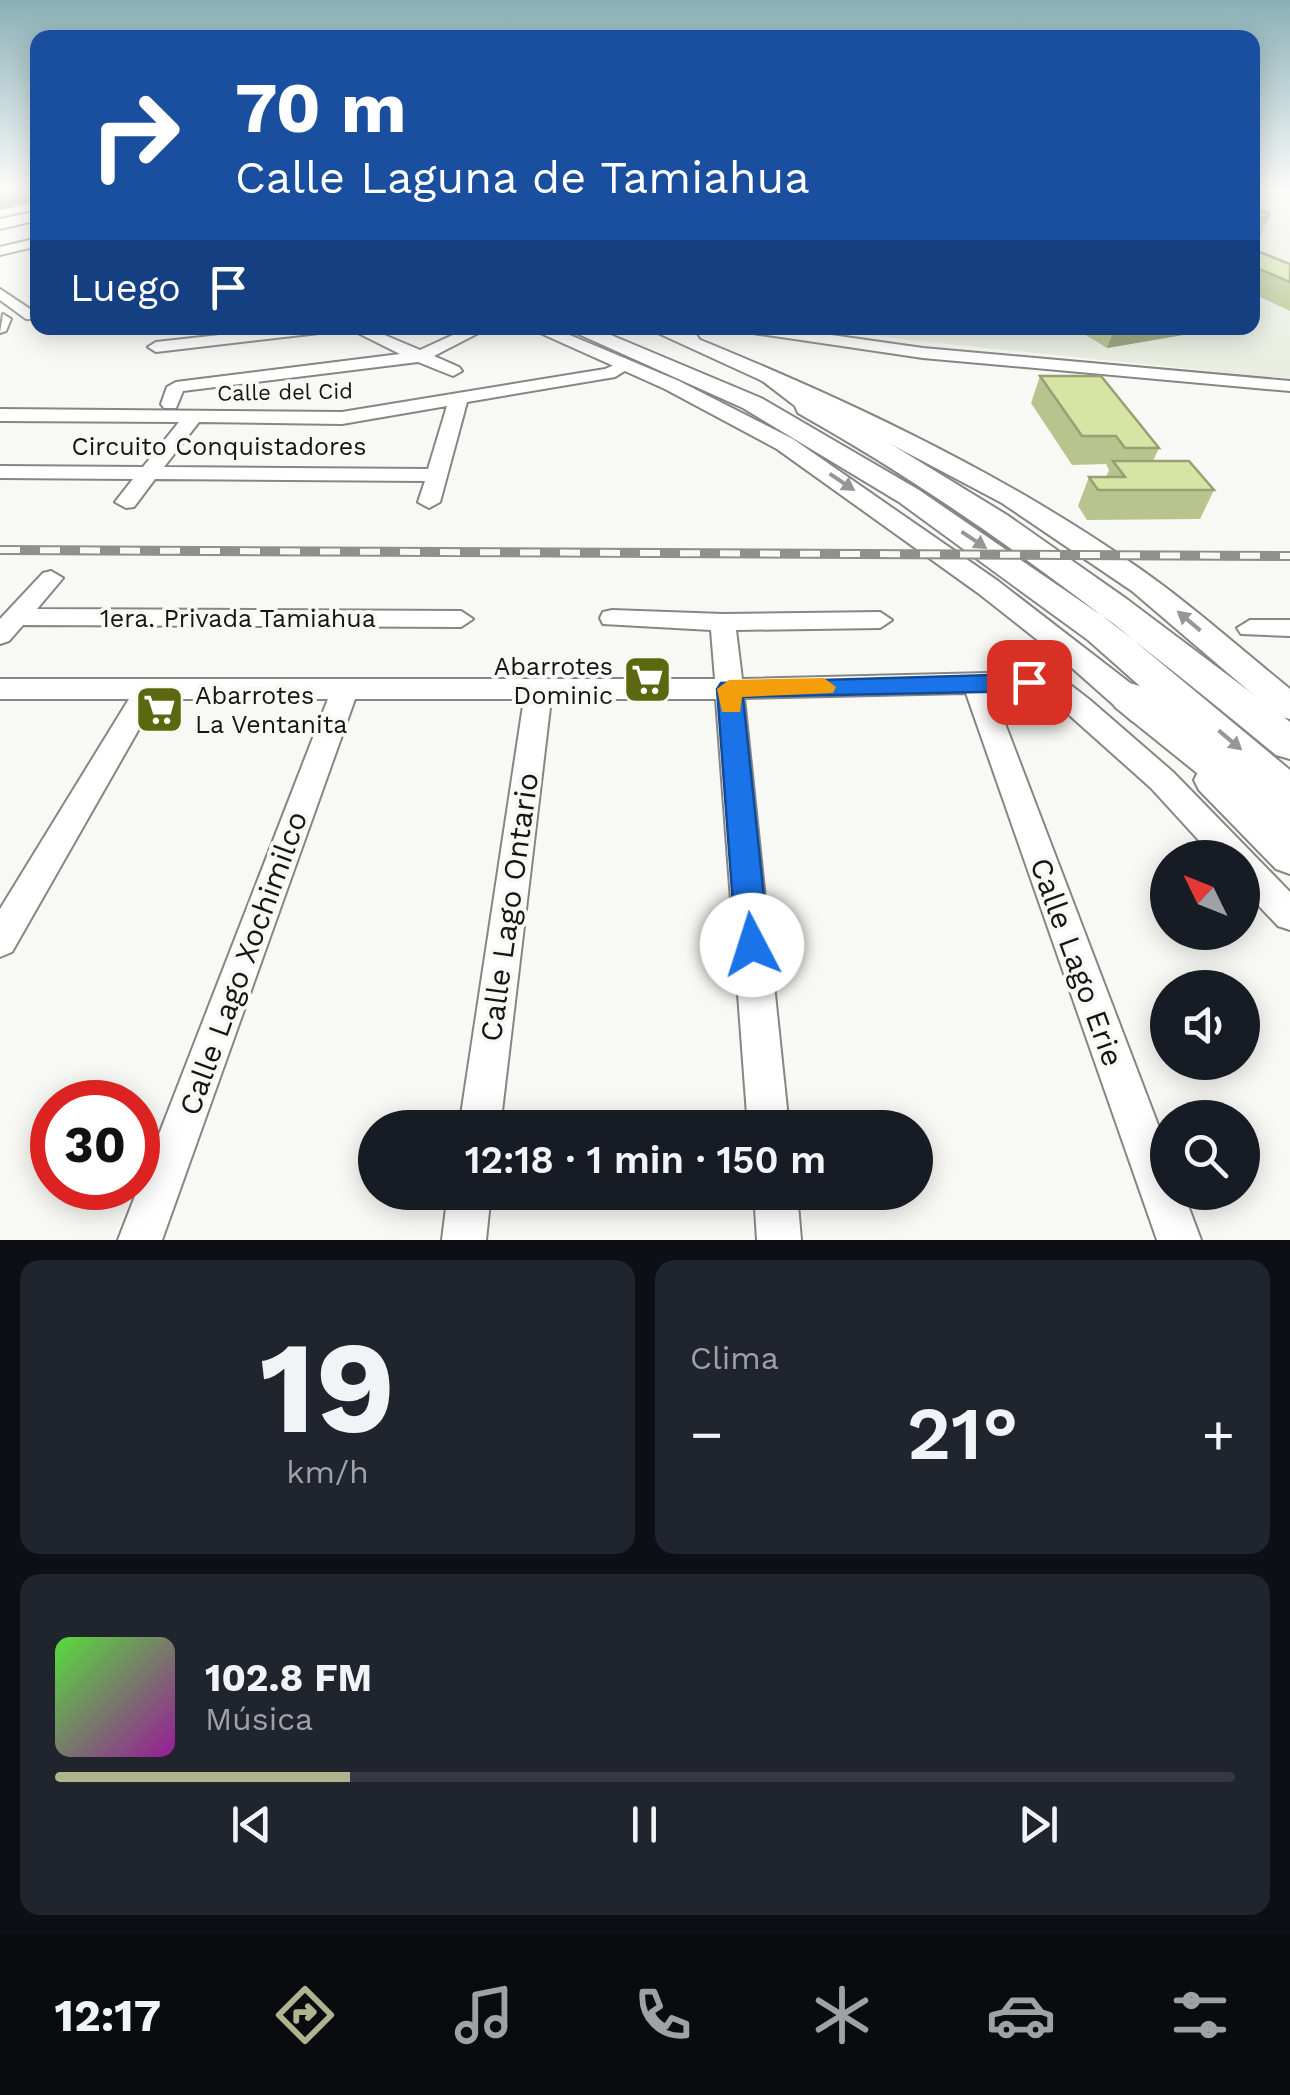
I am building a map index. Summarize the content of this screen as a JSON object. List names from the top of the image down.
{
  "streets": {
    "street": [
      "Calle del Cid",
      "Circuito Conquistadores",
      "1era. Privada Tamiahua",
      "Calle Lago Ontario",
      "Calle Lago Erie",
      "Calle Lago Xochimilco"
    ]
  },
  "places": {
    "supermarket": ["Abarrotes Dominic", "Abarrotes La Ventanita"]
  },
  "north": "top left",
  "page": {
    "turn": ["70 m", "Calle Laguna de Tamiahua"],
    "then": "Luego",
    "limit": "30",
    "trip": "12:18 · 1 min · 150 m",
    "tile": [
      ["19", "km/h"],
      "Clima"
    ],
    "heat": ["−", "21°", "+"],
    "song": ["102.8 FM", "Música"],
    "tabs": "12:17"
  }
}
